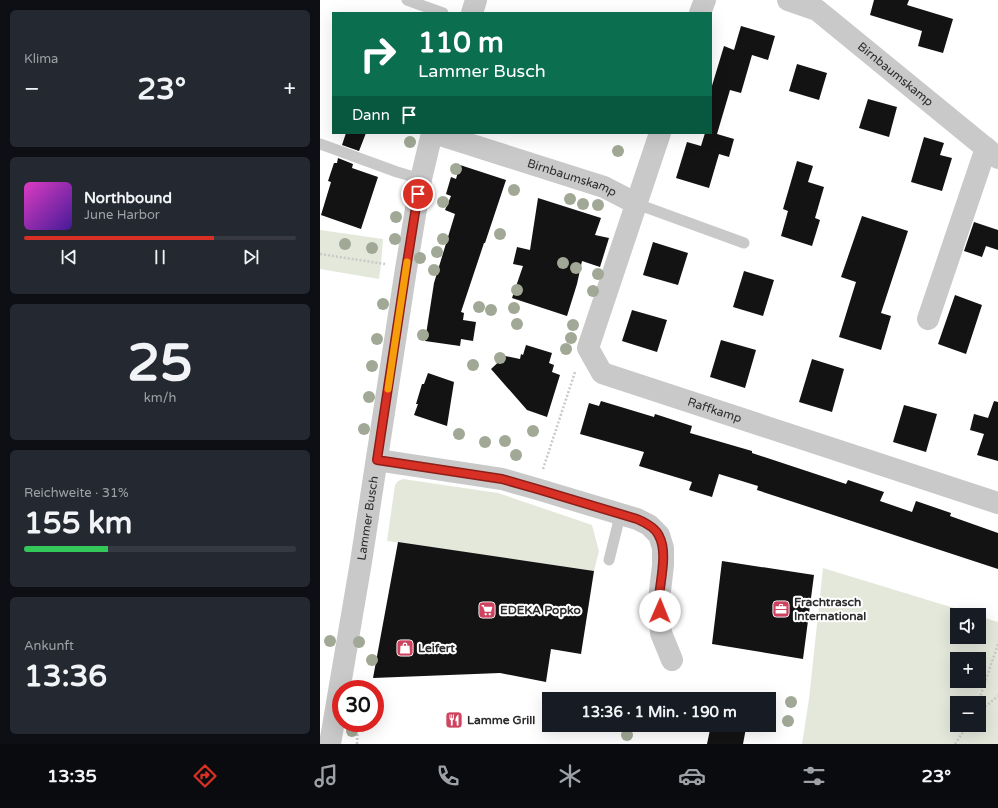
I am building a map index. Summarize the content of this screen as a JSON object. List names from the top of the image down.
{
  "streets": {
    "street": ["Birnbaumskamp", "Raffkamp", "Lammer Busch"]
  },
  "places": {
    "office": ["Frachtrasch International"],
    "supermarket": ["EDEKA Popko"],
    "shop": ["Leifert"],
    "restaurant": ["Lamme Grill"]
  },
  "page": {
    "tile": [
      "Klima",
      ["25", "km/h"],
      ["Reichweite · 31%", "155 km"],
      ["Ankunft", "13:36"]
    ],
    "turn": ["110 m", "Lammer Busch"],
    "heat": ["−", "23°", "+"],
    "then": "Dann",
    "song": ["Northbound", "June Harbor"],
    "map_buttons": ["+", "−"],
    "limit": "30",
    "trip": "13:36 · 1 Min. · 190 m",
    "tabs": ["13:35", "23°"]
  }
}
